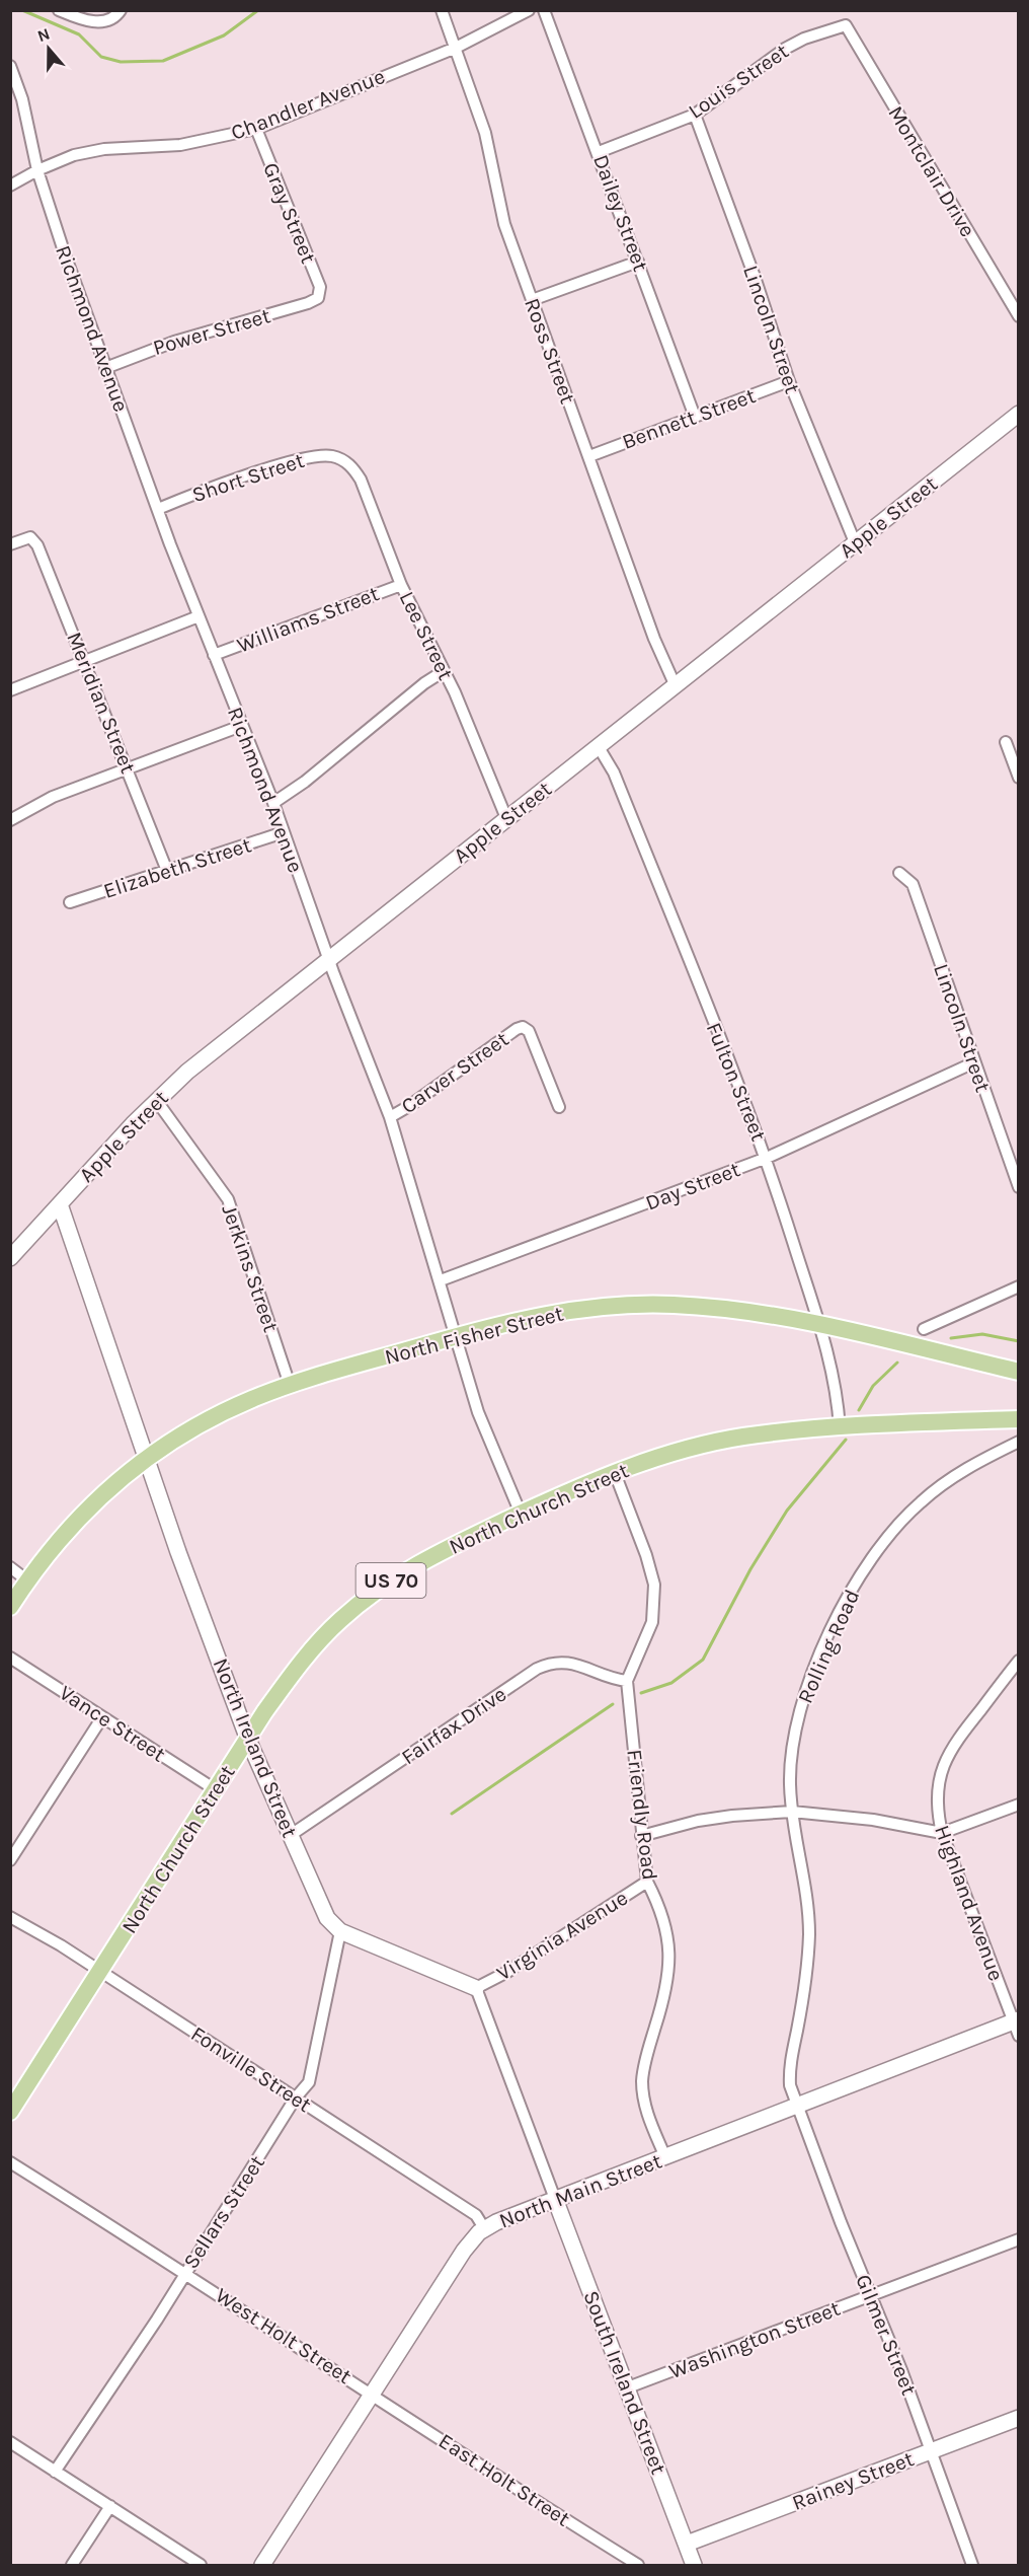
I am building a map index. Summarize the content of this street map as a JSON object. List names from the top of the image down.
{
  "streets": {
    "main road": ["North Fisher Street", "North Church Street", "US 70"],
    "street": [
      "Louis Street",
      "Chandler Avenue",
      "Montclair Drive",
      "Gray Street",
      "Dailey Street",
      "Richmond Avenue",
      "Lincoln Street",
      "Power Street",
      "Ross Street",
      "Bennett Street",
      "Short Street",
      "Apple Street",
      "Williams Street",
      "Lee Street",
      "Meridian Street",
      "Elizabeth Street",
      "Carver Street",
      "Fulton Street",
      "Day Street",
      "Jerkins Street",
      "Rolling Road",
      "Vance Street",
      "Fairfax Drive",
      "North Ireland Street",
      "Friendly Road",
      "Highland Avenue",
      "Virginia Avenue",
      "Fonville Street",
      "North Main Street",
      "Sellars Street",
      "Gilmer Street",
      "West Holt Street",
      "Washington Street",
      "South Ireland Street",
      "East Holt Street",
      "Rainey Street"
    ]
  },
  "crossings": [
    ["Louis Street", "Montclair Drive"],
    ["Louis Street", "Dailey Street"],
    ["Louis Street", "Lincoln Street"],
    ["Chandler Avenue", "Gray Street"],
    ["Chandler Avenue", "Richmond Avenue"],
    ["Chandler Avenue", "Ross Street"],
    ["Gray Street", "Power Street"],
    ["Dailey Street", "Bennett Street"],
    ["Richmond Avenue", "Power Street"],
    ["Richmond Avenue", "Short Street"],
    ["Richmond Avenue", "Apple Street"],
    ["Richmond Avenue", "Williams Street"],
    ["Richmond Avenue", "Elizabeth Street"],
    ["Richmond Avenue", "Carver Street"],
    ["Richmond Avenue", "Day Street"],
    ["Richmond Avenue", "North Fisher Street"],
    ["Richmond Avenue", "North Church Street"],
    ["Lincoln Street", "Bennett Street"],
    ["Lincoln Street", "Apple Street"],
    ["Lincoln Street", "Day Street"],
    ["Ross Street", "Bennett Street"],
    ["Ross Street", "Apple Street"],
    ["Short Street", "Lee Street"],
    ["Apple Street", "Lee Street"],
    ["Apple Street", "Fulton Street"],
    ["Apple Street", "Jerkins Street"],
    ["Apple Street", "North Ireland Street"],
    ["Williams Street", "Lee Street"],
    ["Meridian Street", "Elizabeth Street"],
    ["Fulton Street", "Day Street"],
    ["Fulton Street", "North Fisher Street"],
    ["Fulton Street", "North Church Street"],
    ["Jerkins Street", "North Fisher Street"],
    ["North Fisher Street", "North Ireland Street"],
    ["North Church Street", "Vance Street"],
    ["North Church Street", "North Ireland Street"],
    ["North Church Street", "Friendly Road"],
    ["North Church Street", "Fonville Street"],
    ["Rolling Road", "North Main Street"],
    ["Rolling Road", "Gilmer Street"],
    ["Fairfax Drive", "North Ireland Street"],
    ["Fairfax Drive", "Friendly Road"],
    ["North Ireland Street", "Sellars Street"],
    ["Friendly Road", "Virginia Avenue"],
    ["Friendly Road", "North Main Street"],
    ["Highland Avenue", "North Main Street"],
    ["Fonville Street", "North Main Street"],
    ["Fonville Street", "Sellars Street"],
    ["North Main Street", "Gilmer Street"],
    ["North Main Street", "West Holt Street"],
    ["North Main Street", "South Ireland Street"],
    ["North Main Street", "East Holt Street"],
    ["Sellars Street", "West Holt Street"],
    ["Gilmer Street", "Washington Street"],
    ["Gilmer Street", "Rainey Street"],
    ["West Holt Street", "East Holt Street"],
    ["Washington Street", "South Ireland Street"],
    ["South Ireland Street", "Rainey Street"]
  ],
  "north": "top"
}
